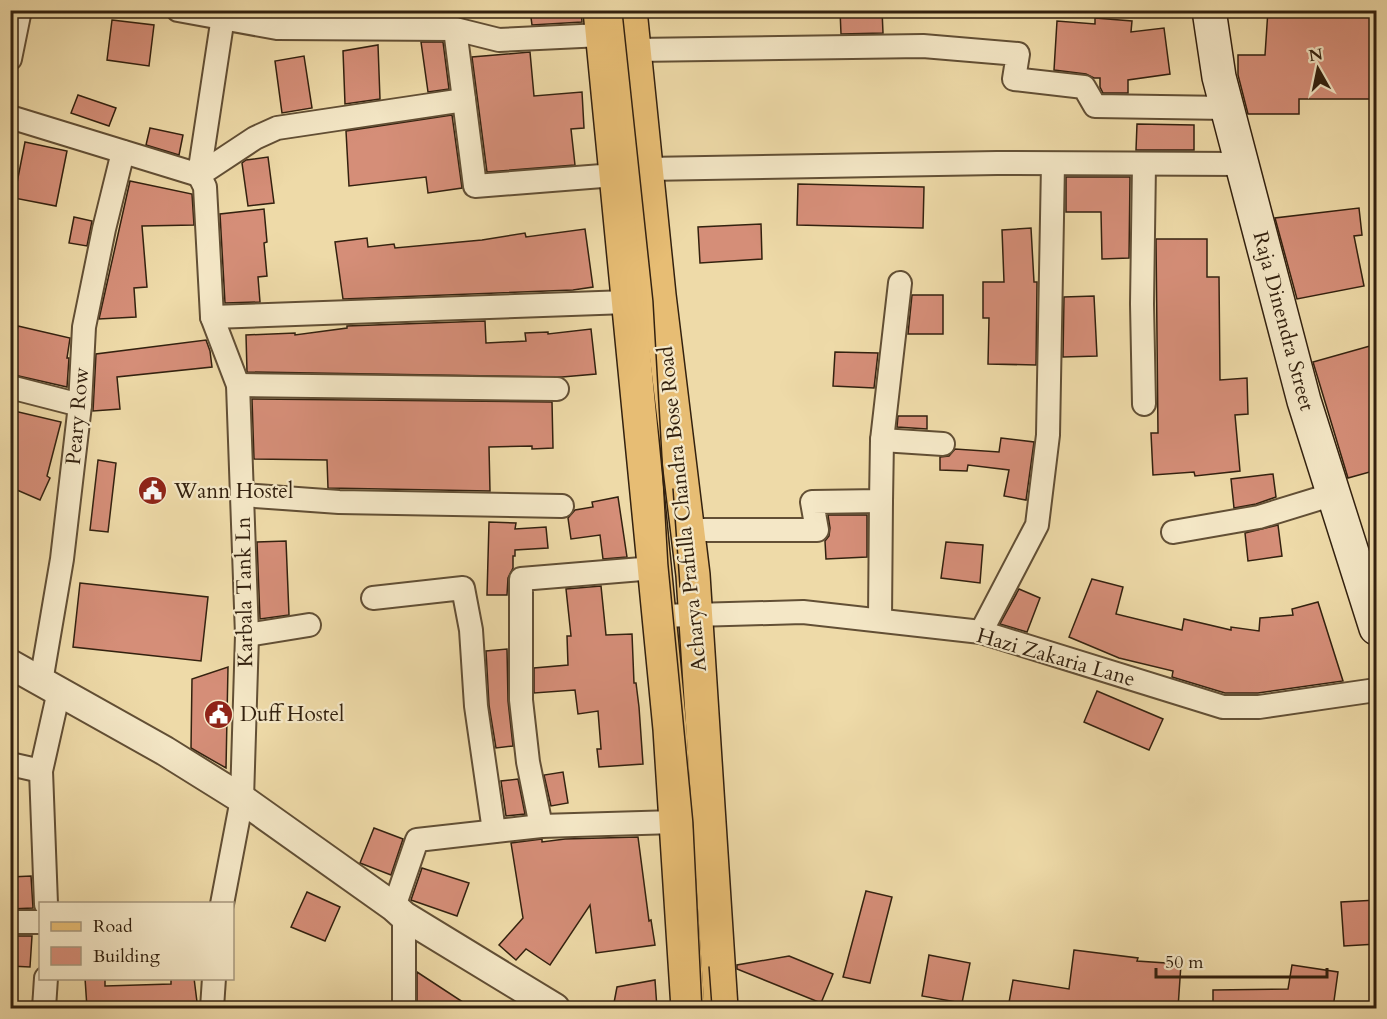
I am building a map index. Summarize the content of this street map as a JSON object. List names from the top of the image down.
{
  "streets": {
    "main road": ["Raja Dinendra Street", "Acharya Prafulla Chandra Bose Road"],
    "street": ["Peary Row", "Karbala Tank Ln", "Hazi Zakaria Lane"]
  },
  "crossings": [
    ["Acharya Prafulla Chandra Bose Road", "Hazi Zakaria Lane"]
  ],
  "places": {
    "public building": ["Wann Hostel", "Duff Hostel"]
  },
  "legend": ["Road", "Building"],
  "scale_bar": "50 m",
  "north": "top"
}
